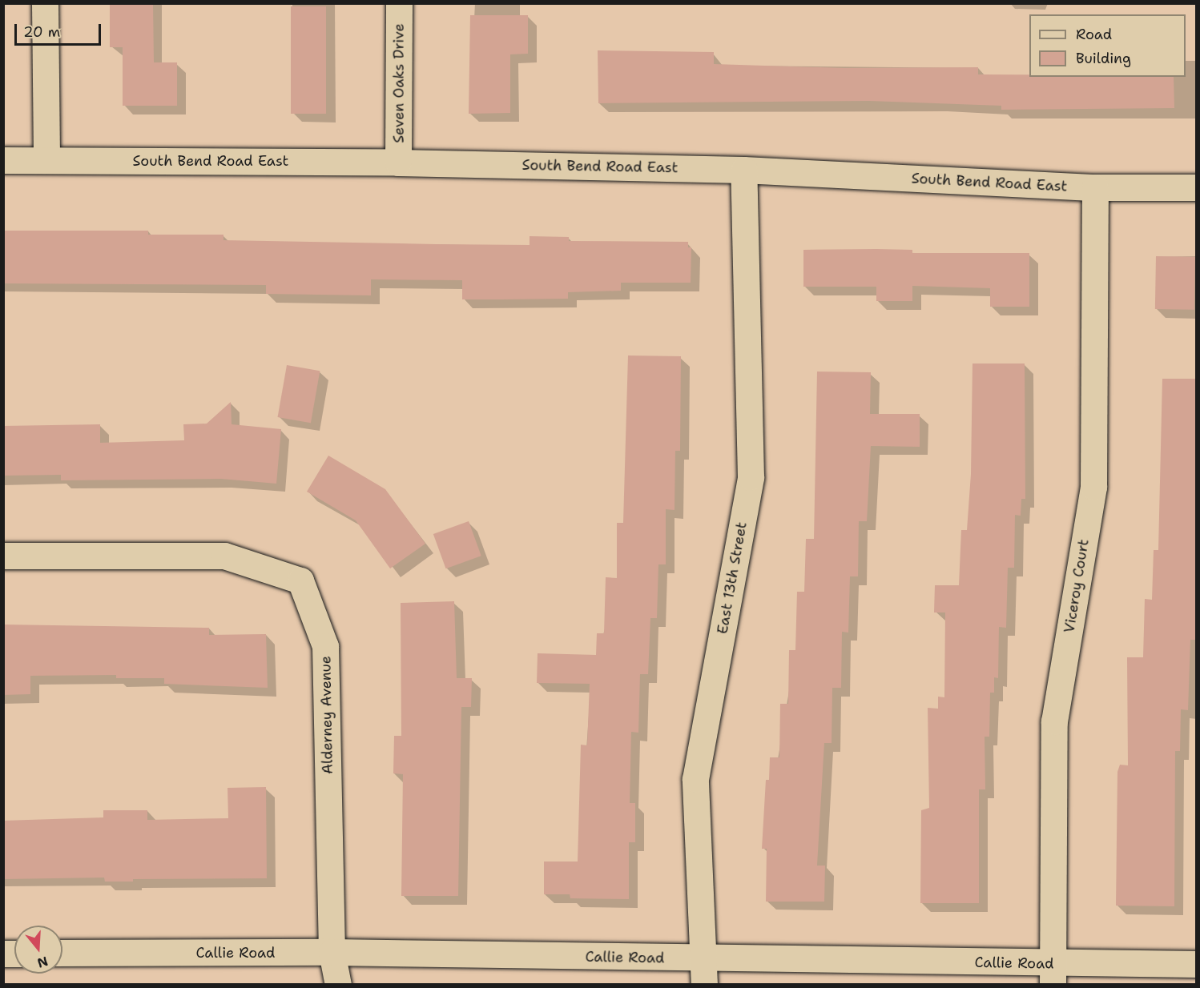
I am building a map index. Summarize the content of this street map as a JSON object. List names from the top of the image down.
{
  "streets": {
    "street": [
      "Seven Oaks Drive",
      "South Bend Road East",
      "East 13th Street",
      "Viceroy Court",
      "Alderney Avenue",
      "Callie Road"
    ]
  },
  "crossings": [
    ["Seven Oaks Drive", "South Bend Road East"],
    ["South Bend Road East", "East 13th Street"],
    ["South Bend Road East", "Viceroy Court"],
    ["East 13th Street", "Callie Road"],
    ["Viceroy Court", "Callie Road"],
    ["Alderney Avenue", "Callie Road"]
  ],
  "legend": ["Road", "Building"],
  "scale_bar": "20 m",
  "north": "bottom"
}
